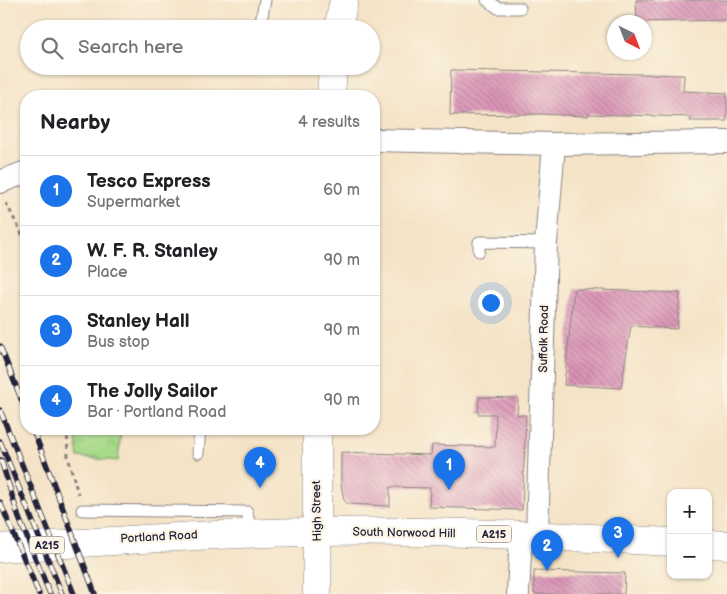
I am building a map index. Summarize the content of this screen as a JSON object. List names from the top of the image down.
{
  "streets": {
    "main road": [
      "High Street",
      "South Norwood Hill",
      "A215",
      "Portland Road"
    ],
    "street": ["Suffolk Road"]
  },
  "crossings": [
    ["Suffolk Road", "South Norwood Hill"],
    ["High Street", "South Norwood Hill"],
    ["High Street", "Portland Road"],
    ["South Norwood Hill", "Portland Road"]
  ],
  "north": "bottom right",
  "page": {
    "search": "Search here",
    "heading": ["Nearby", "4 results"],
    "list": [
      {
        "mark": "1",
        "name": "Tesco Express",
        "note": "Supermarket",
        "value": "60 m"
      },
      {
        "mark": "2",
        "name": "W. F. R. Stanley",
        "note": "Place",
        "value": "90 m"
      },
      {
        "mark": "3",
        "name": "Stanley Hall",
        "note": "Bus stop",
        "value": "90 m"
      },
      {
        "mark": "4",
        "name": "The Jolly Sailor",
        "note": "Bar · Portland Road",
        "value": "90 m"
      }
    ],
    "pins": [
      "4",
      "1",
      "3",
      "2"
    ],
    "map_buttons": ["+", "−"]
  }
}
